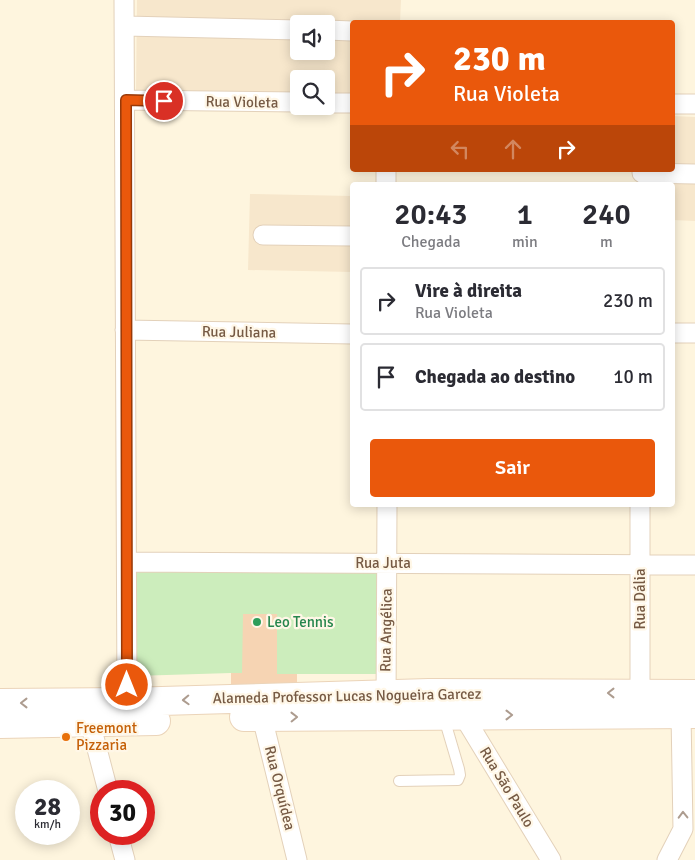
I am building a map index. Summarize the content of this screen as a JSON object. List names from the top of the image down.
{
  "streets": {
    "main road": ["Alameda Professor Lucas Nogueira Garcez"],
    "street": [
      "Rua Violeta",
      "Rua Juliana",
      "Rua Juta",
      "Rua Dália",
      "Rua Angélica",
      "Rua São Paulo",
      "Rua Orquídea"
    ]
  },
  "crossings": [
    ["Rua Juta", "Rua Dália"],
    ["Rua Juta", "Rua Angélica"],
    ["Rua Dália", "Alameda Professor Lucas Nogueira Garcez"],
    ["Rua Angélica", "Alameda Professor Lucas Nogueira Garcez"],
    ["Alameda Professor Lucas Nogueira Garcez", "Rua São Paulo"],
    ["Alameda Professor Lucas Nogueira Garcez", "Rua Orquídea"]
  ],
  "places": ["Leo Tennis", "Freemont Pizzaria"],
  "page": {
    "turn": ["230 m", "Rua Violeta"],
    "eta": [
      "20:43",
      "Chegada",
      "1",
      "min",
      "240",
      "m"
    ],
    "list": [
      {
        "name": "Vire à direita",
        "note": "Rua Violeta",
        "value": "230 m"
      },
      {
        "name": "Chegada ao destino",
        "value": "10 m"
      }
    ],
    "buttons": "Sair",
    "speed": "28 km/h",
    "limit": "30"
  }
}
